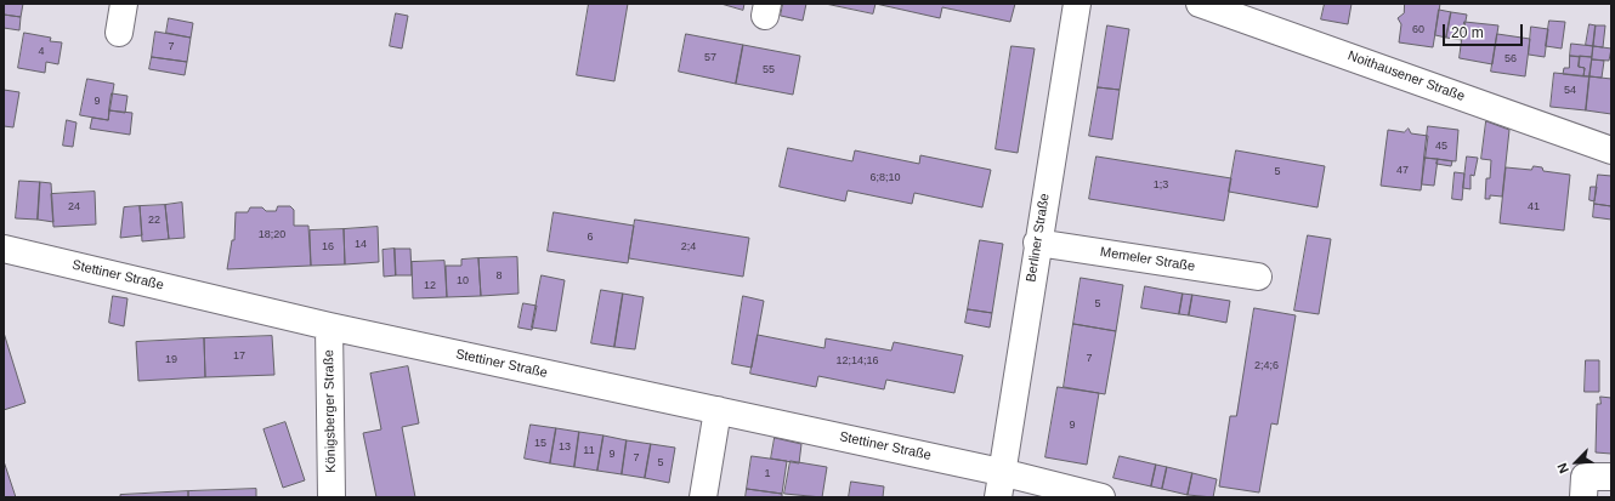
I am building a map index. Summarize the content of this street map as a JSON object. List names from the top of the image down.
{
  "streets": {
    "street": [
      "Noithausener Straße",
      "Berliner Straße",
      "Memeler Straße",
      "Stettiner Straße",
      "Königsberger Straße"
    ]
  },
  "crossings": [
    ["Berliner Straße", "Memeler Straße"],
    ["Berliner Straße", "Stettiner Straße"],
    ["Stettiner Straße", "Königsberger Straße"]
  ],
  "house_numbers": [
    "60",
    "7",
    "4",
    "57",
    "56",
    "55",
    "54",
    "9",
    "45",
    "47",
    "5",
    "6;8;10",
    "1;3",
    "24",
    "41",
    "22",
    "18;20",
    "6",
    "14",
    "16",
    "2;4",
    "8",
    "10",
    "12",
    "5",
    "17",
    "7",
    "19",
    "12;14;16",
    "2;4;6",
    "9",
    "15",
    "13",
    "11",
    "9",
    "7",
    "5",
    "1"
  ],
  "scale_bar": "20 m",
  "north": "bottom left"
}
